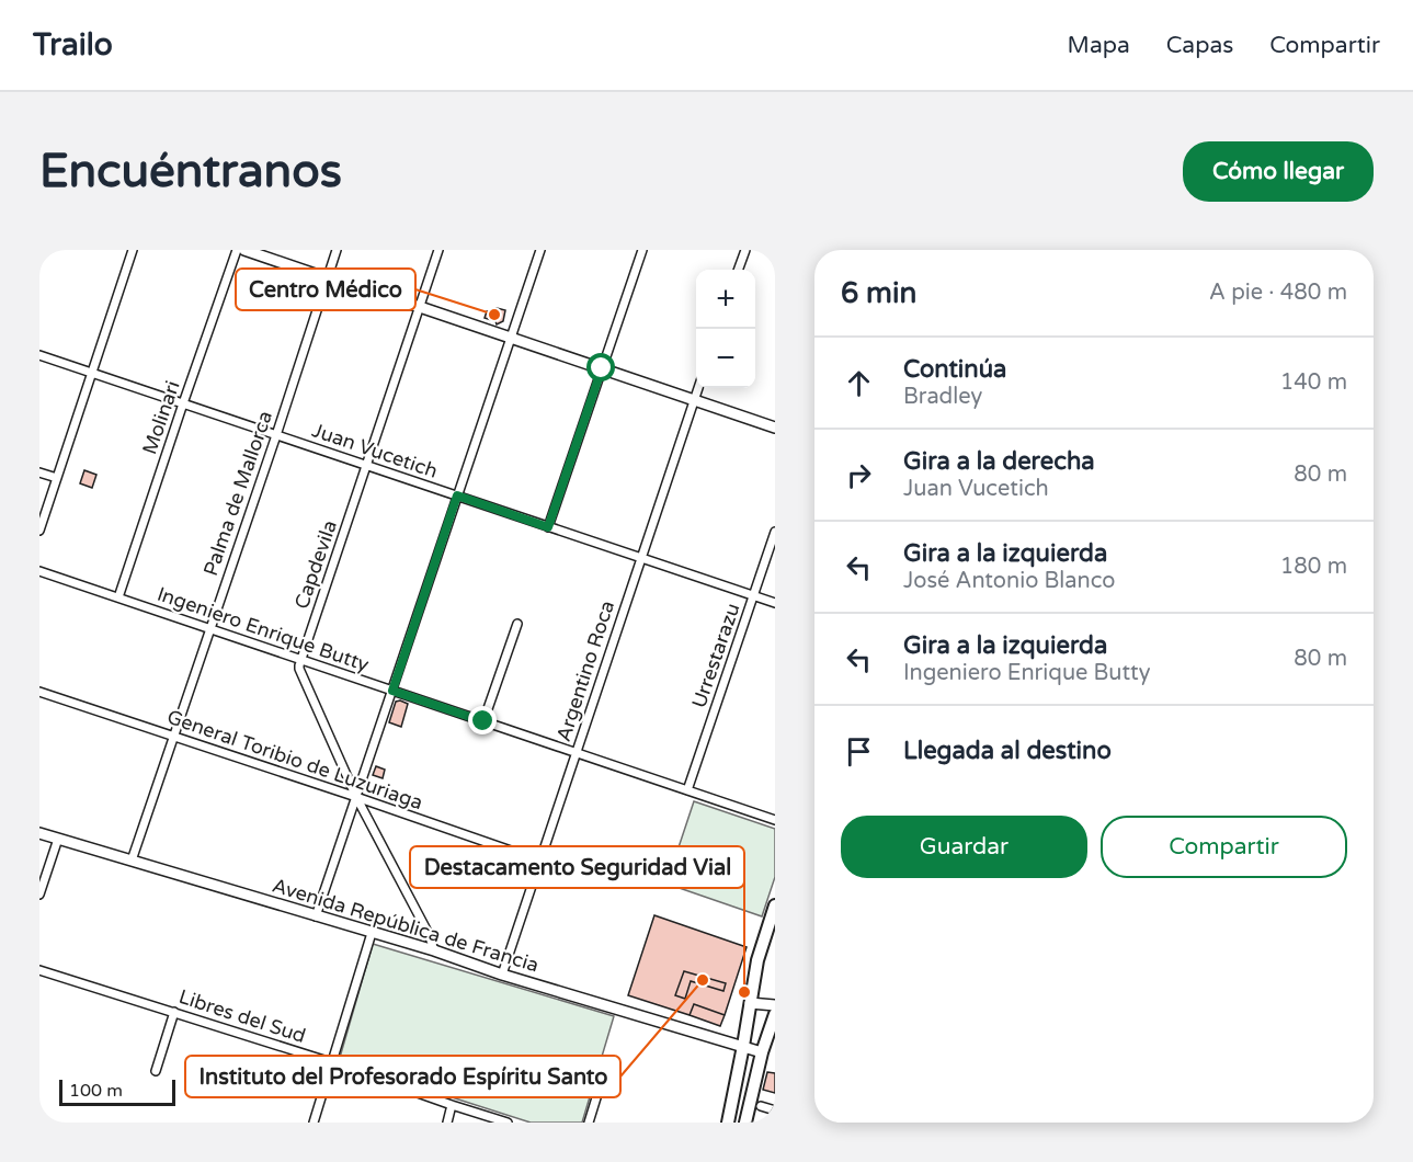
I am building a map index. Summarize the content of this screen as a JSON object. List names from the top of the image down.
{
  "streets": {
    "main road": ["Avenida República de Francia"],
    "street": [
      "Molinari",
      "Juan Vucetich",
      "Palma de Mallorca",
      "Capdevila",
      "Ingeniero Enrique Butty",
      "Urrestarazu",
      "Argentino Roca",
      "General Toribio de Luzuriaga",
      "Libres del Sud"
    ]
  },
  "crossings": [
    ["Molinari", "Juan Vucetich"],
    ["Molinari", "Ingeniero Enrique Butty"],
    ["Juan Vucetich", "Palma de Mallorca"],
    ["Juan Vucetich", "Capdevila"],
    ["Juan Vucetich", "Urrestarazu"],
    ["Juan Vucetich", "Argentino Roca"],
    ["Palma de Mallorca", "Ingeniero Enrique Butty"],
    ["Palma de Mallorca", "General Toribio de Luzuriaga"],
    ["Palma de Mallorca", "Avenida República de Francia"],
    ["Capdevila", "Ingeniero Enrique Butty"],
    ["Ingeniero Enrique Butty", "Urrestarazu"],
    ["Ingeniero Enrique Butty", "Argentino Roca"],
    ["Argentino Roca", "General Toribio de Luzuriaga"],
    ["Argentino Roca", "Avenida República de Francia"]
  ],
  "places": ["Centro Médico", "Instituto del Profesorado Espíritu Santo", "Destacamento Seguridad Vial"],
  "scale_bar": "100 m",
  "page": {
    "header": "Trailo",
    "nav": ["Mapa", "Capas", "Compartir"],
    "buttons": [
      "Cómo llegar",
      ["Guardar", "Compartir"]
    ],
    "title": "Encuéntranos",
    "heading": ["6 min", "A pie · 480 m"],
    "map_buttons": ["+", "−"],
    "list": [
      ["Continúa", "Bradley", "140 m"],
      ["Gira a la derecha", "Juan Vucetich", "80 m"],
      ["Gira a la izquierda", "José Antonio Blanco", "180 m"],
      ["Gira a la izquierda", "Ingeniero Enrique Butty", "80 m"],
      "Llegada al destino"
    ],
    "scale": "100 m"
  }
}
